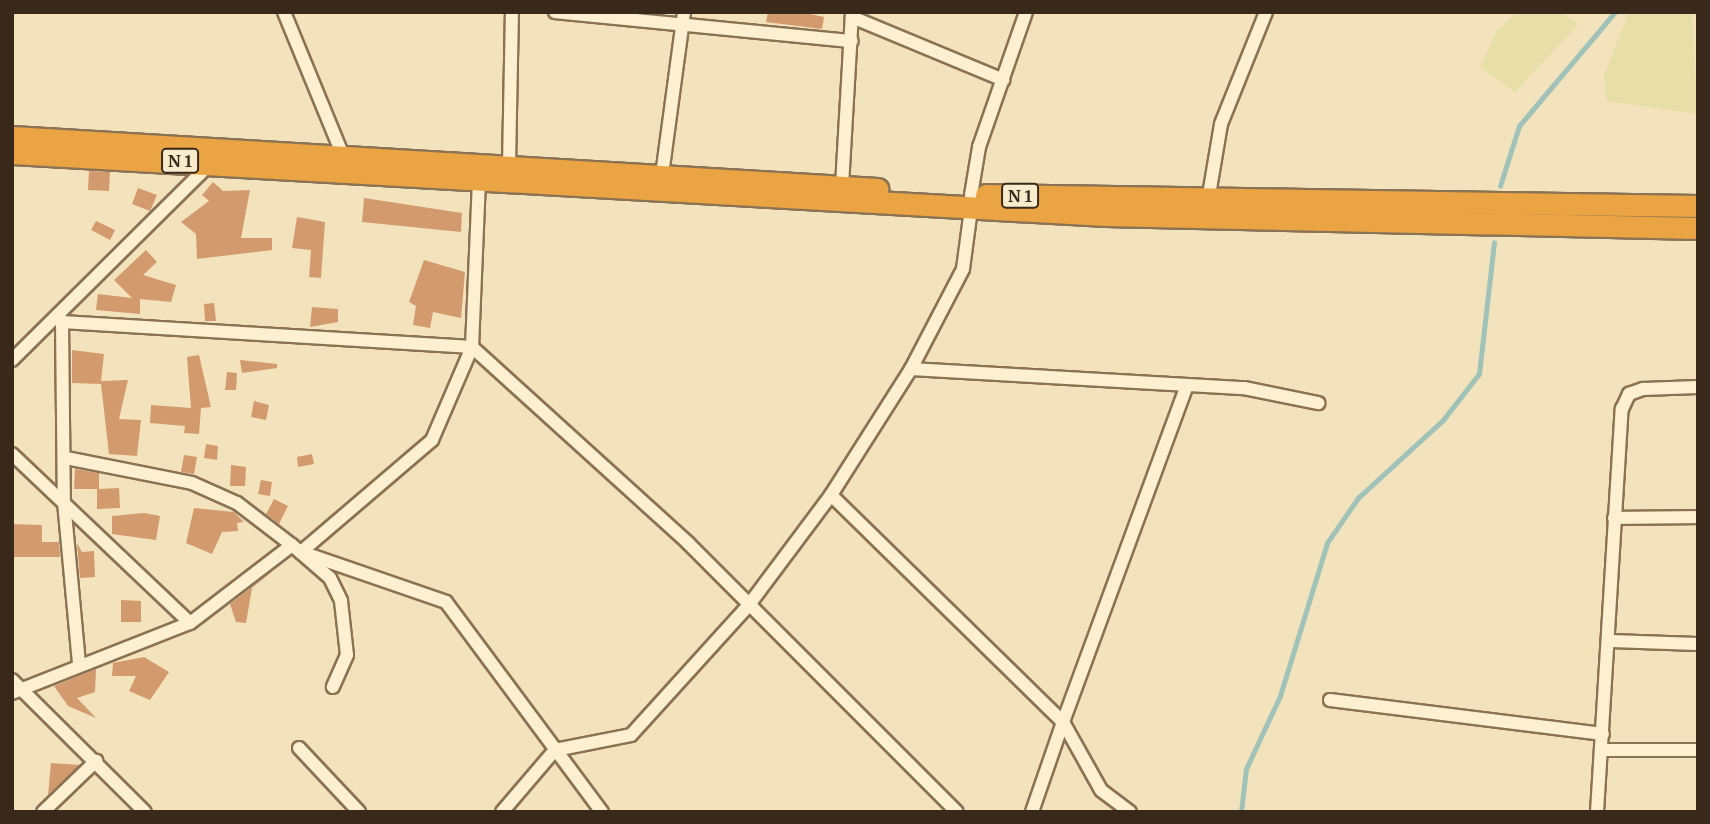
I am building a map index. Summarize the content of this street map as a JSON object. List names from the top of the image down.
{
  "streets": {
    "highway": ["N 1"]
  }
}
